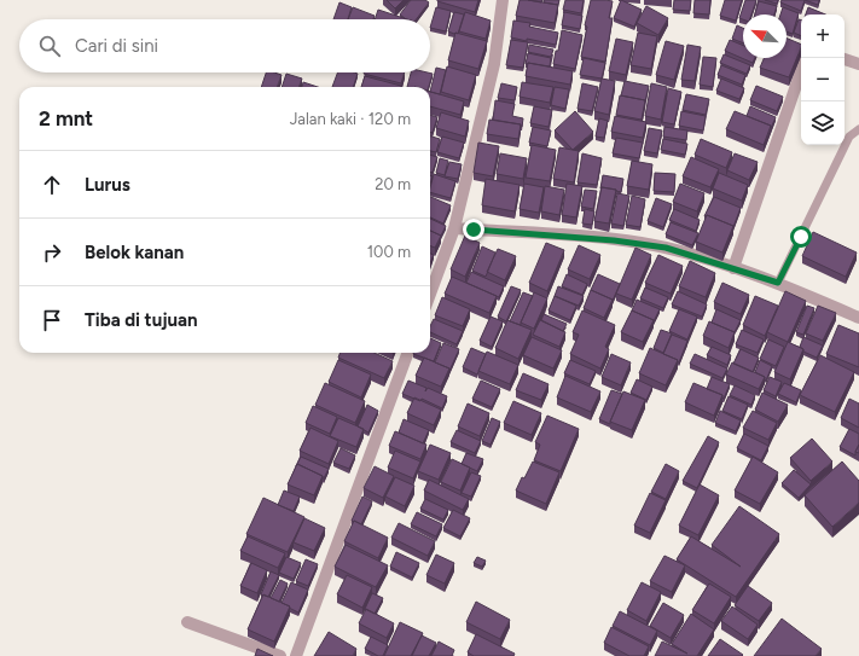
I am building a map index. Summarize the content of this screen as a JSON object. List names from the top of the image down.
{
  "north": "top left",
  "page": {
    "map_buttons": ["+", "−"],
    "search": "Cari di sini",
    "heading": ["2 mnt", "Jalan kaki · 120 m"],
    "list": [
      ["Lurus", "20 m"],
      ["Belok kanan", "100 m"],
      "Tiba di tujuan"
    ]
  }
}
